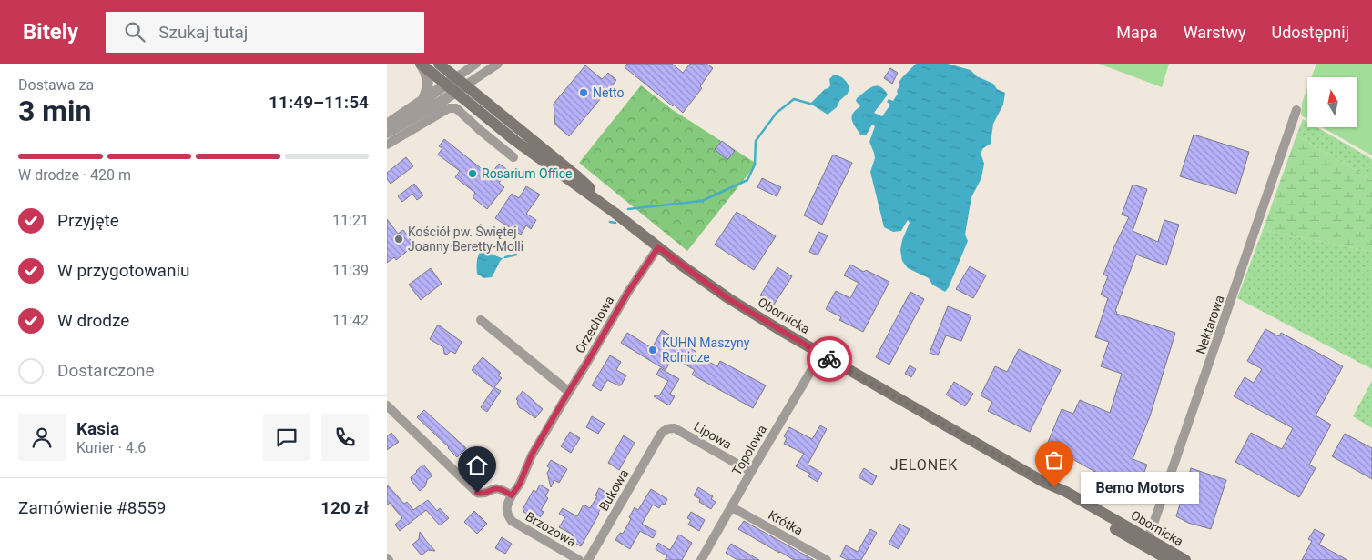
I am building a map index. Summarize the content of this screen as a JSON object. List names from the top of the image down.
{
  "streets": {
    "main road": ["Obornicka"],
    "street": [
      "Orzechowa",
      "Nektarowa",
      "Lipowa",
      "Topolowa",
      "Bukowa",
      "Krótka",
      "Brzozowa"
    ]
  },
  "crossings": [
    ["Obornicka", "Orzechowa"],
    ["Obornicka", "Nektarowa"],
    ["Obornicka", "Topolowa"],
    ["Orzechowa", "Brzozowa"],
    ["Lipowa", "Topolowa"],
    ["Lipowa", "Bukowa"],
    ["Topolowa", "Krótka"]
  ],
  "districts": ["JELONEK"],
  "places": [
    "Netto",
    "Rosarium Office",
    "Kościół pw. Świętej Joanny Beretty-Molli",
    "KUHN Maszyny Rolnicze",
    "Bemo Motors"
  ],
  "north": "top",
  "page": {
    "header": "Bitely",
    "search": "Szukaj tutaj",
    "nav": ["Mapa", "Warstwy", "Udostępnij"],
    "heading": ["3 min", "Dostawa za", "11:49–11:54"],
    "panel": [
      "Kasia",
      "Kurier · 4.6",
      "Zamówienie #8559",
      "120 zł"
    ],
    "bar": "W drodze · 420 m",
    "list": [
      ["Przyjęte", "11:21"],
      ["W przygotowaniu", "11:39"],
      ["W drodze", "11:42"],
      "Dostarczone"
    ],
    "bubble": "Bemo Motors"
  }
}
